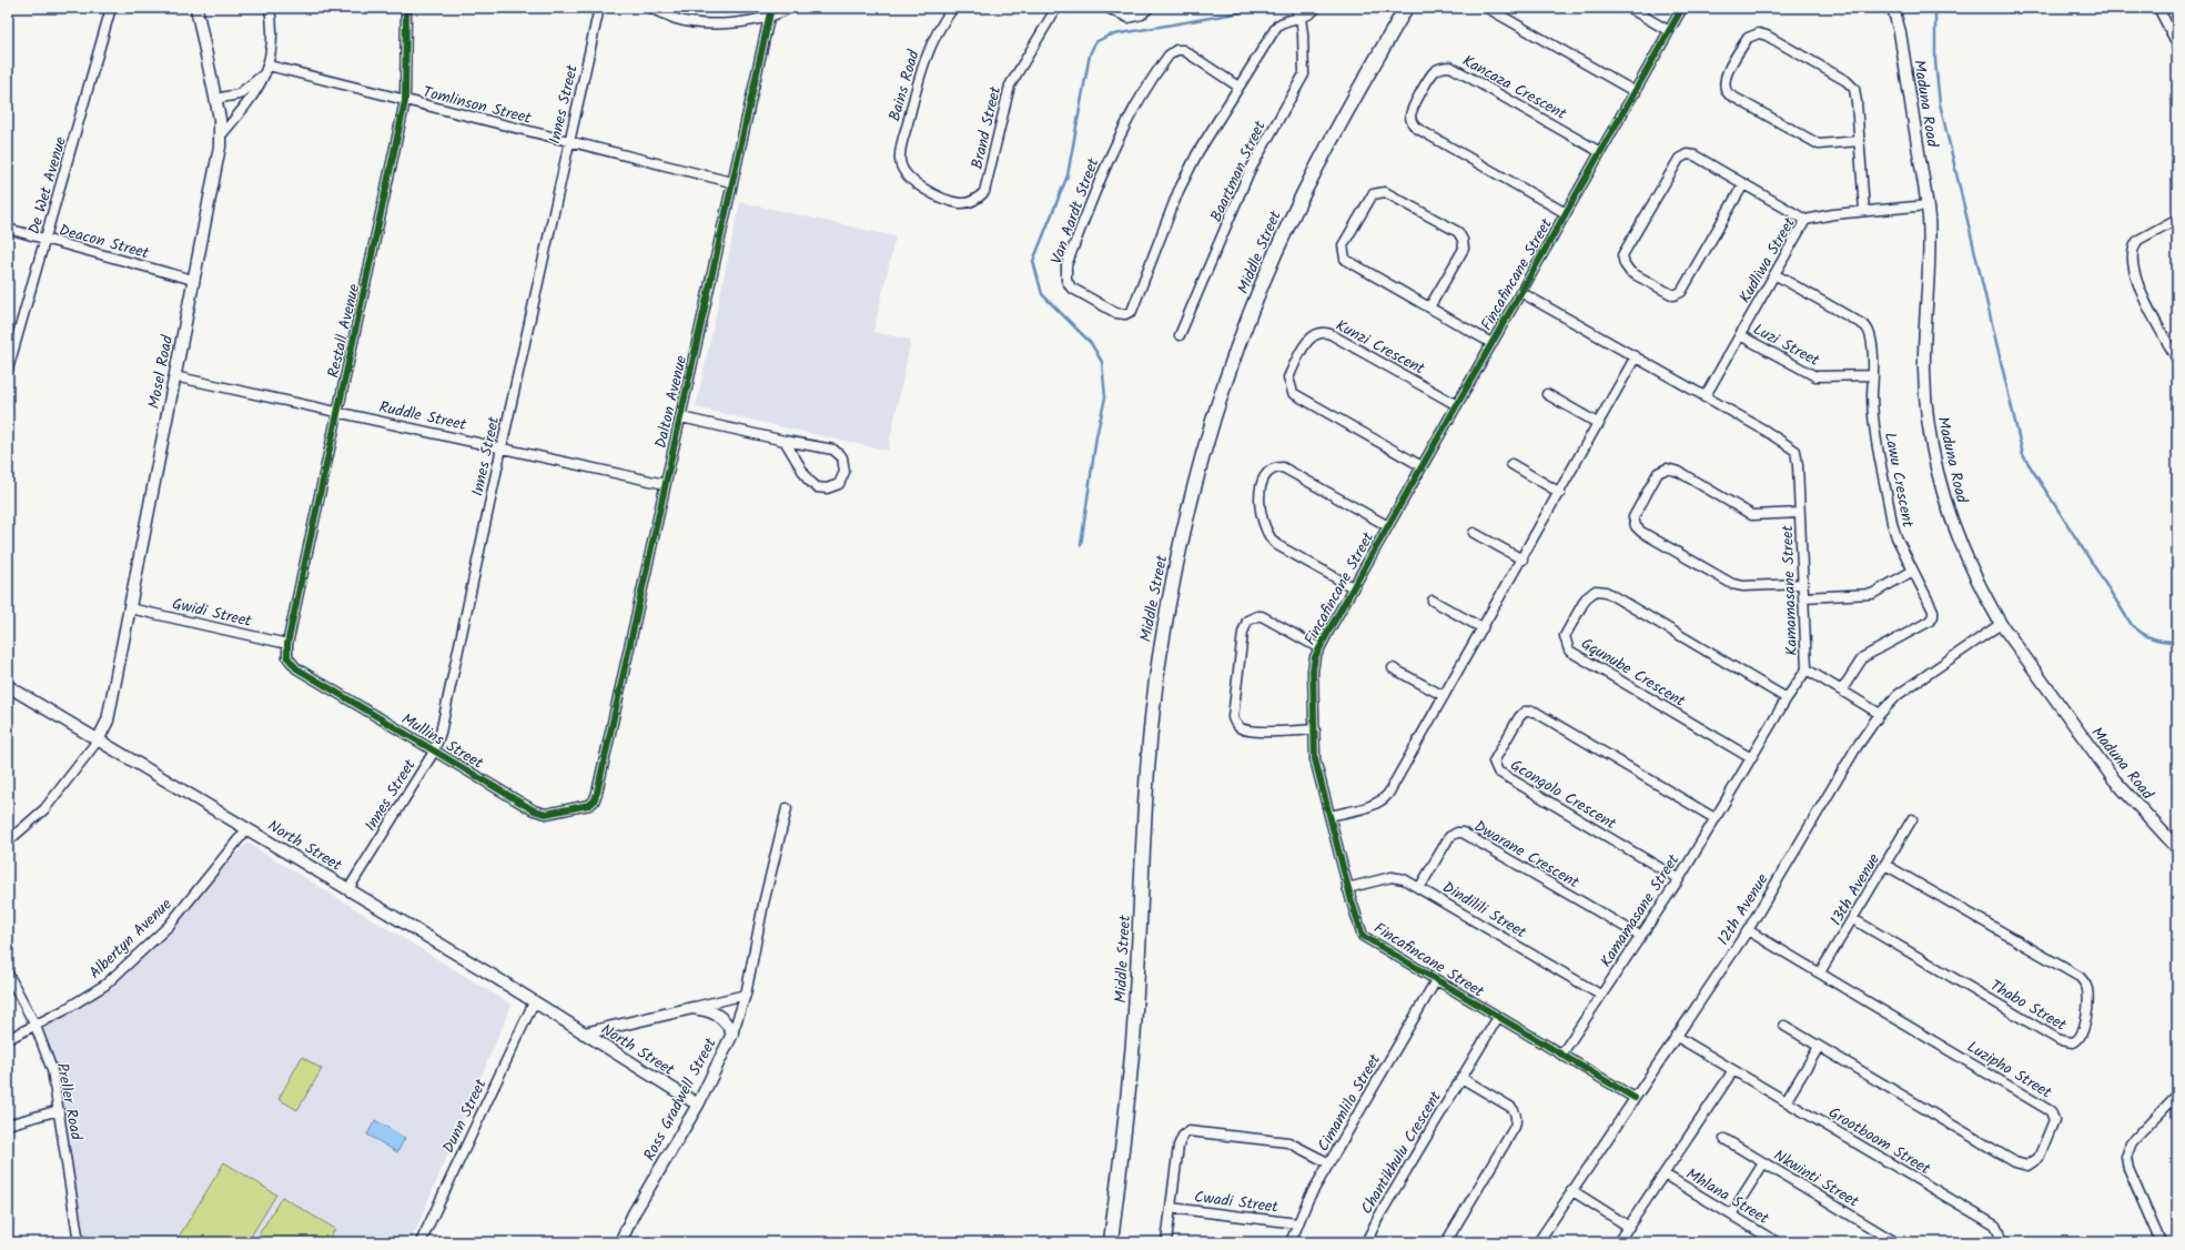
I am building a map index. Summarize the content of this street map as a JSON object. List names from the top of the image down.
{
  "streets": {
    "main road": ["Middle Street"],
    "street": [
      "Bains Road",
      "Kancaza Crescent",
      "Maduna Road",
      "Tomlinson Street",
      "Innes Street",
      "Brand Street",
      "Baartman Street",
      "De Wet Avenue",
      "Van Aardt Street",
      "Deacon Street",
      "Kudliwa Street",
      "Fincafincane Street",
      "Restall Avenue",
      "Luzi Street",
      "Kunzi Crescent",
      "Mosel Road",
      "Dalton Avenue",
      "Ruddle Street",
      "Lawu Crescent",
      "Kamamasane Street",
      "Gwidi Street",
      "Gqunube Crescent",
      "Mullins Street",
      "Gcongolo Crescent",
      "North Street",
      "Dwarane Crescent",
      "13th Avenue",
      "Dindilili Street",
      "12th Avenue",
      "Albertyn Avenue",
      "Thabo Street",
      "Luzipho Street",
      "Ross Gradwell Street",
      "Preller Road",
      "Cimamlilo Street",
      "Dunn Street",
      "Grootboom Street",
      "Chantikhulu Crescent",
      "Nkwinti Street",
      "Mhlana Street",
      "Cwadi Street"
    ]
  },
  "crossings": [
    ["Bains Road", "Brand Street"],
    ["Kancaza Crescent", "Fincafincane Street"],
    ["Maduna Road", "Kudliwa Street"],
    ["Maduna Road", "12th Avenue"],
    ["Tomlinson Street", "Innes Street"],
    ["Tomlinson Street", "Restall Avenue"],
    ["Tomlinson Street", "Dalton Avenue"],
    ["Innes Street", "Ruddle Street"],
    ["Innes Street", "Mullins Street"],
    ["Innes Street", "North Street"],
    ["Baartman Street", "Van Aardt Street"],
    ["De Wet Avenue", "Deacon Street"],
    ["Deacon Street", "Mosel Road"],
    ["Kudliwa Street", "Luzi Street"],
    ["Kudliwa Street", "Lawu Crescent"],
    ["Kudliwa Street", "Kamamasane Street"],
    ["Fincafincane Street", "Kunzi Crescent"],
    ["Fincafincane Street", "Kamamasane Street"],
    ["Fincafincane Street", "Dindilili Street"],
    ["Fincafincane Street", "12th Avenue"],
    ["Fincafincane Street", "Cimamlilo Street"],
    ["Fincafincane Street", "Chantikhulu Crescent"],
    ["Restall Avenue", "Ruddle Street"],
    ["Restall Avenue", "Gwidi Street"],
    ["Restall Avenue", "Mullins Street"],
    ["Luzi Street", "Lawu Crescent"],
    ["Mosel Road", "Ruddle Street"],
    ["Mosel Road", "Gwidi Street"],
    ["Mosel Road", "North Street"],
    ["Dalton Avenue", "Ruddle Street"],
    ["Dalton Avenue", "Mullins Street"],
    ["Kamamasane Street", "Gqunube Crescent"],
    ["Kamamasane Street", "Gcongolo Crescent"],
    ["Kamamasane Street", "Dwarane Crescent"],
    ["Kamamasane Street", "Dindilili Street"],
    ["North Street", "Albertyn Avenue"],
    ["North Street", "Ross Gradwell Street"],
    ["North Street", "Dunn Street"],
    ["Dwarane Crescent", "Dindilili Street"],
    ["13th Avenue", "Thabo Street"],
    ["13th Avenue", "Luzipho Street"],
    ["12th Avenue", "Luzipho Street"],
    ["12th Avenue", "Grootboom Street"],
    ["Albertyn Avenue", "Preller Road"],
    ["Cimamlilo Street", "Cwadi Street"]
  ]
}
